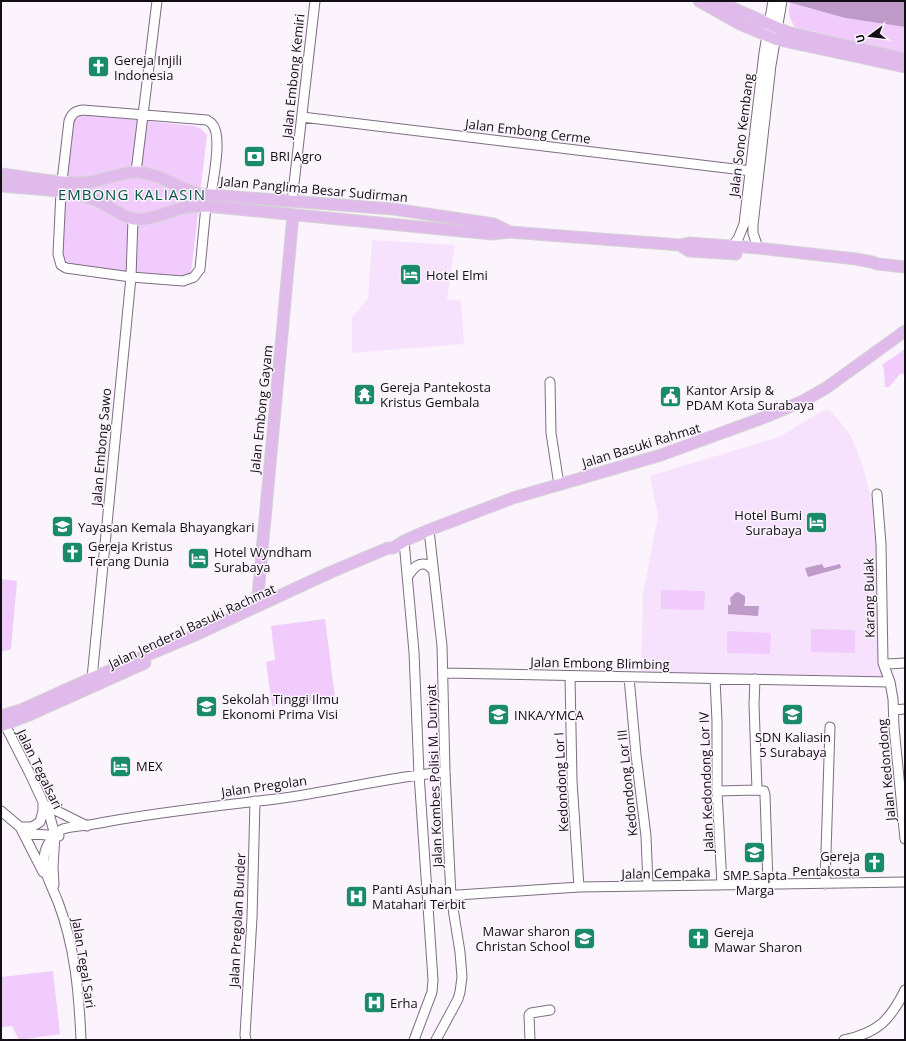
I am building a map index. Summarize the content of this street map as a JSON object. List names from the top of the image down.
{
  "streets": {
    "main road": [
      "Jalan Panglima Besar Sudirman",
      "Jalan Embong Gayam",
      "Jalan Basuki Rahmat",
      "Jalan Jenderal Basuki Rachmat"
    ],
    "street": [
      "Jalan Embong Kemiri",
      "Jalan Embong Cerme",
      "Jalan Sono Kembang",
      "Jalan Embong Sawo",
      "Karang Bulak",
      "Jalan Embong Blimbing",
      "Jalan Tegalsari",
      "Jalan Kedondong",
      "Jalan Kombes Polisi M. Duriyat",
      "Kedondong Lor I",
      "Jalan Kedondong Lor IV",
      "Kedondong Lor III",
      "Jalan Pregolan",
      "Jalan Cempaka",
      "Jalan Pregolan Bunder",
      "Jalan Tegal Sari"
    ]
  },
  "crossings": [
    ["Jalan Embong Kemiri", "Jalan Embong Cerme"],
    ["Jalan Embong Kemiri", "Jalan Panglima Besar Sudirman"],
    ["Jalan Embong Cerme", "Jalan Sono Kembang"],
    ["Jalan Sono Kembang", "Jalan Panglima Besar Sudirman"],
    ["Jalan Panglima Besar Sudirman", "Jalan Embong Gayam"],
    ["Jalan Panglima Besar Sudirman", "Jalan Embong Sawo"],
    ["Jalan Embong Gayam", "Jalan Jenderal Basuki Rachmat"],
    ["Jalan Basuki Rahmat", "Jalan Jenderal Basuki Rachmat"],
    ["Jalan Basuki Rahmat", "Jalan Kombes Polisi M. Duriyat"],
    ["Jalan Embong Sawo", "Jalan Jenderal Basuki Rachmat"],
    ["Karang Bulak", "Jalan Embong Blimbing"],
    ["Karang Bulak", "Jalan Kedondong"],
    ["Jalan Jenderal Basuki Rachmat", "Jalan Tegalsari"],
    ["Jalan Jenderal Basuki Rachmat", "Jalan Kombes Polisi M. Duriyat"],
    ["Jalan Embong Blimbing", "Jalan Kombes Polisi M. Duriyat"],
    ["Jalan Embong Blimbing", "Kedondong Lor I"],
    ["Jalan Embong Blimbing", "Jalan Kedondong Lor IV"],
    ["Jalan Embong Blimbing", "Kedondong Lor III"],
    ["Jalan Tegalsari", "Jalan Pregolan"],
    ["Jalan Kombes Polisi M. Duriyat", "Jalan Pregolan"],
    ["Jalan Kombes Polisi M. Duriyat", "Jalan Cempaka"],
    ["Kedondong Lor I", "Jalan Cempaka"],
    ["Jalan Kedondong Lor IV", "Jalan Cempaka"],
    ["Kedondong Lor III", "Jalan Cempaka"],
    ["Jalan Pregolan", "Jalan Pregolan Bunder"]
  ],
  "districts": ["EMBONG KALIASIN"],
  "places": {
    "church": [
      "Gereja Injili Indonesia",
      "Gereja Kristus Terang Dunia",
      "Gereja Pentakosta",
      "Gereja Mawar Sharon"
    ],
    "bank": ["BRI Agro"],
    "hotel": [
      "Hotel Elmi",
      "Hotel Bumi Surabaya",
      "Hotel Wyndham Surabaya",
      "MEX"
    ],
    "temple": ["Gereja Pantekosta Kristus Gembala"],
    "public building": ["Kantor Arsip & PDAM Kota Surabaya"],
    "school or university": [
      "Yayasan Kemala Bhayangkari",
      "Sekolah Tinggi Ilmu Ekonomi Prima Visi",
      "INKA/YMCA",
      "SDN Kaliasin 5 Surabaya",
      "SMP Sapta Marga",
      "Mawar sharon Christan School"
    ],
    "hospital": ["Panti Asuhan Matahari Terbit", "Erha"]
  },
  "north": "left"
}
